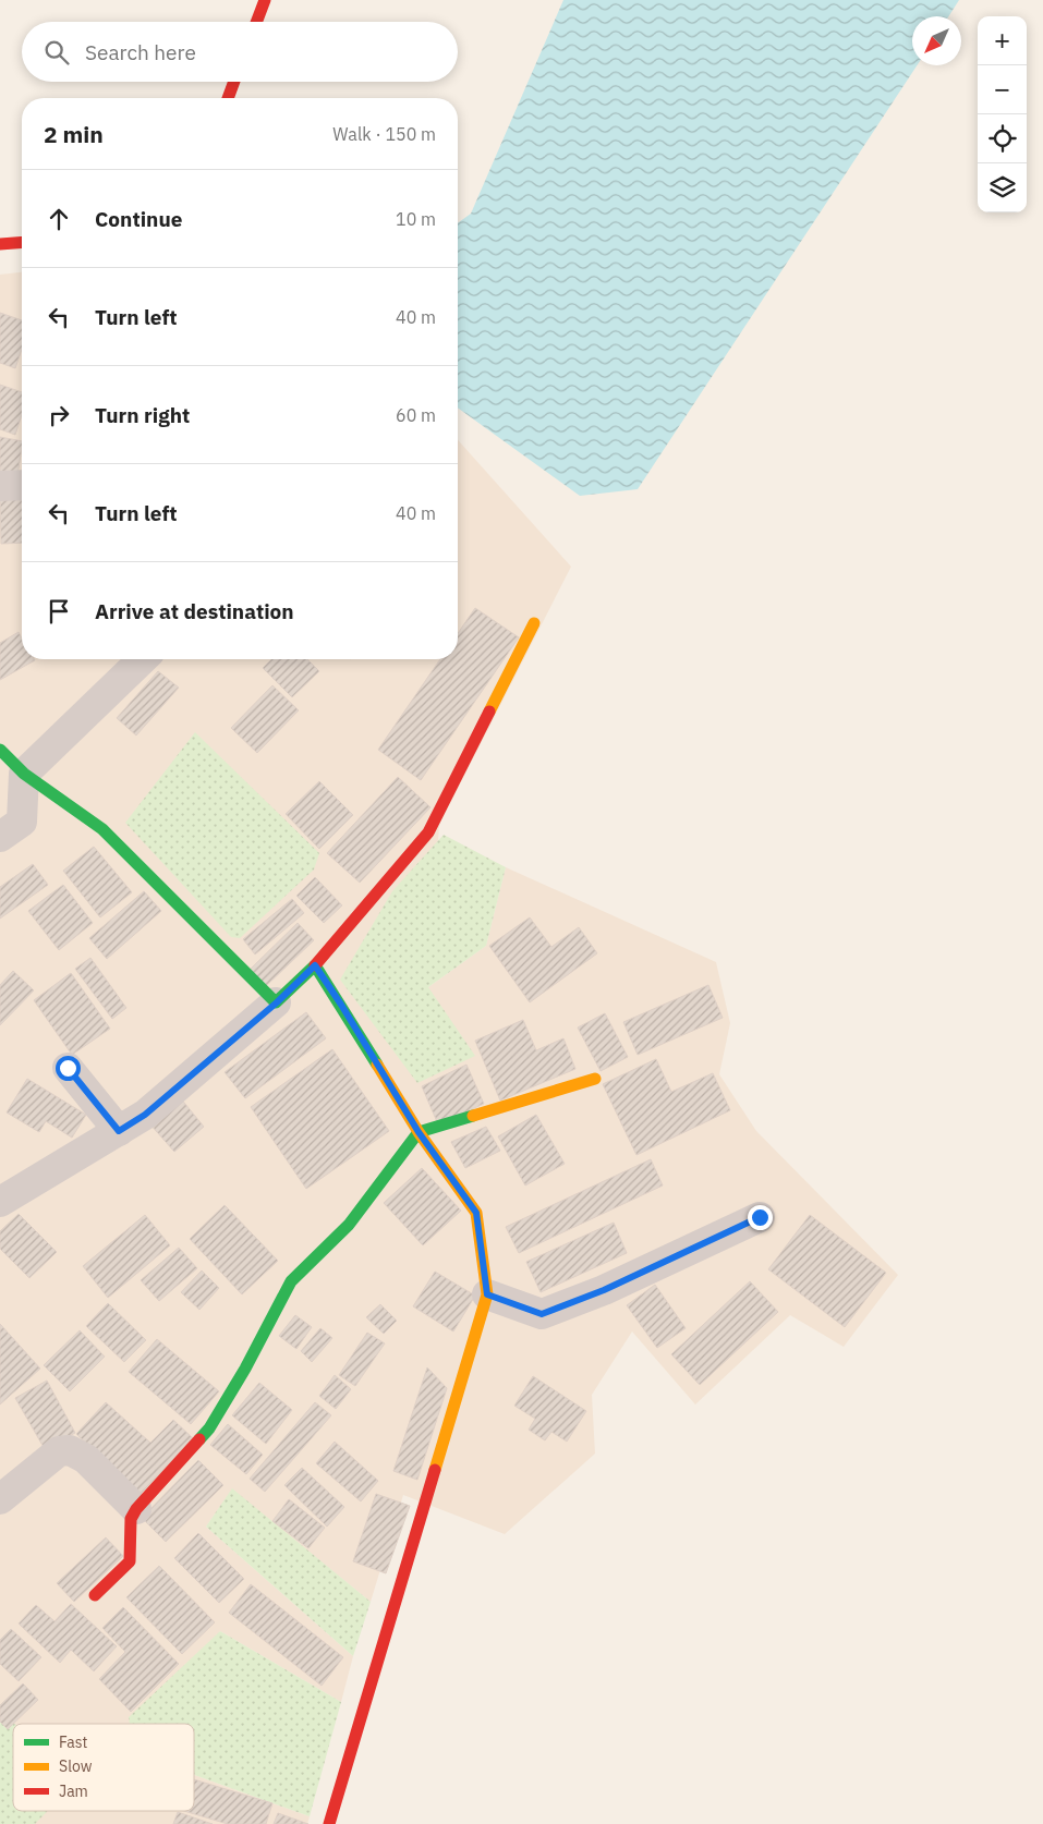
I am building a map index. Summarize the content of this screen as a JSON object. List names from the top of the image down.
{
  "legend": ["Fast", "Slow", "Jam"],
  "north": "bottom left",
  "page": {
    "map_buttons": ["+", "−"],
    "search": "Search here",
    "heading": ["2 min", "Walk · 150 m"],
    "list": [
      ["Continue", "10 m"],
      ["Turn left", "40 m"],
      ["Turn right", "60 m"],
      ["Turn left", "40 m"],
      "Arrive at destination"
    ]
  }
}
